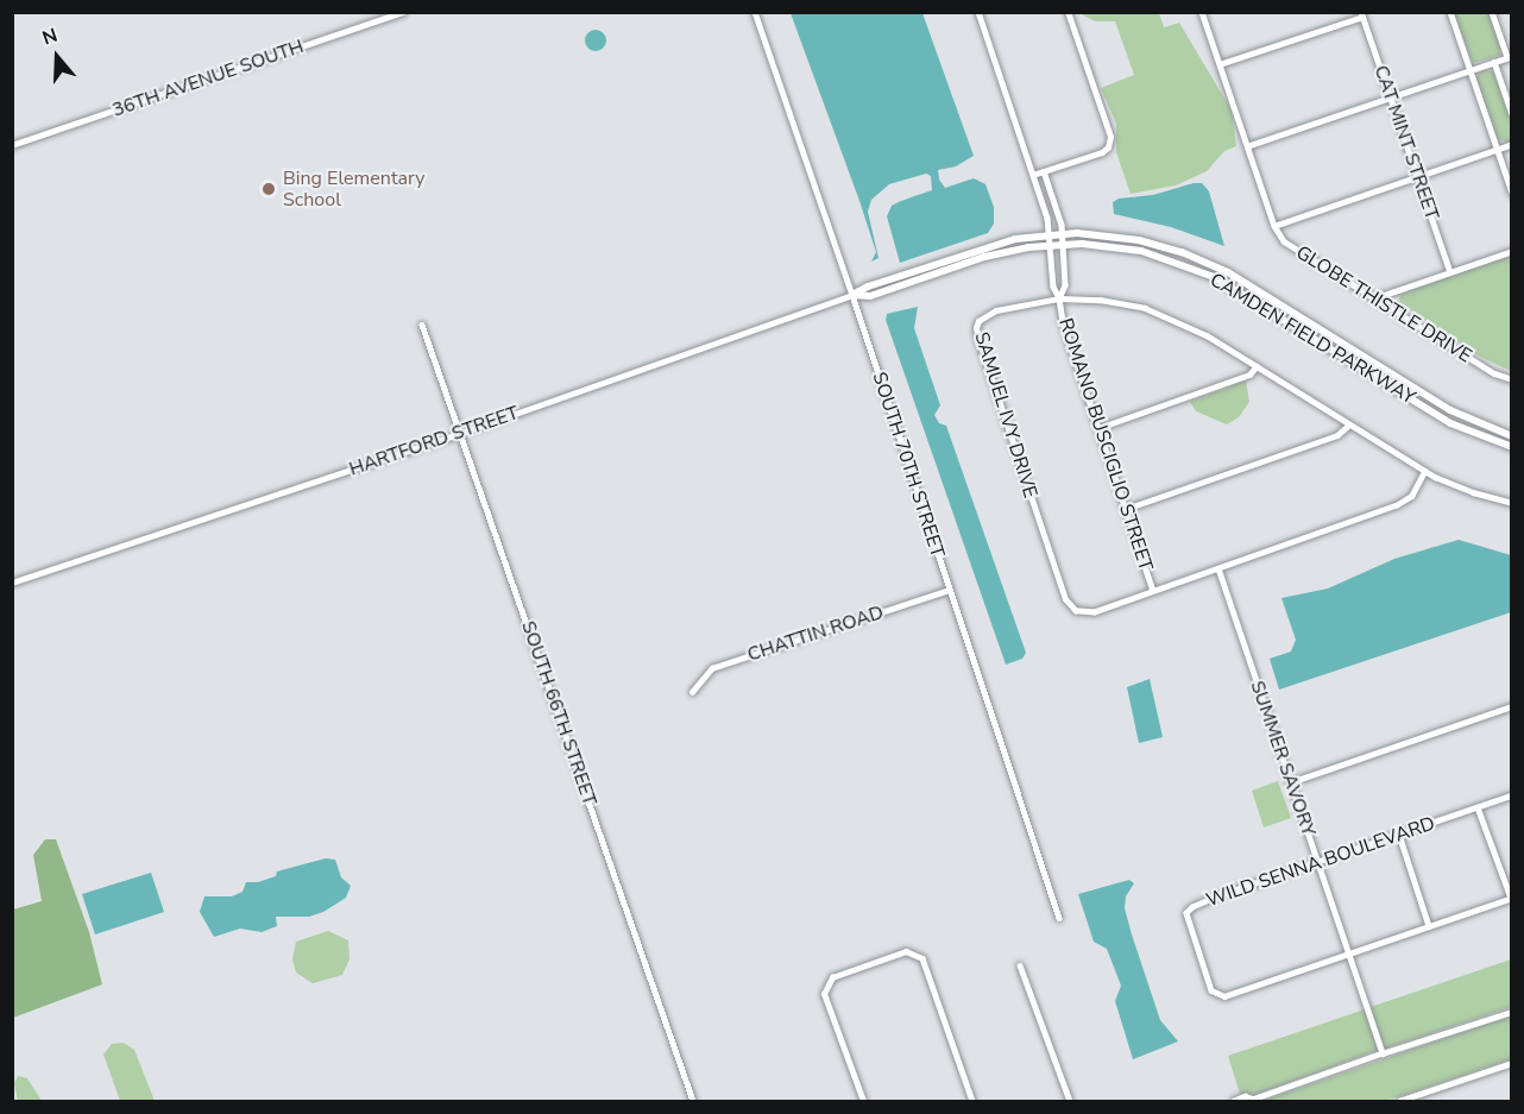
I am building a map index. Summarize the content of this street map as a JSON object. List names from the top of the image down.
{
  "streets": {
    "street": [
      "36TH AVENUE SOUTH",
      "CAT MINT STREET",
      "GLOBE THISTLE DRIVE",
      "CAMDEN FIELD PARKWAY",
      "SAMUEL IVY DRIVE",
      "HARTFORD STREET",
      "ROMANO BUSCIGLIO STREET",
      "SOUTH 70TH STREET",
      "CHATTIN ROAD",
      "SOUTH 66TH STREET",
      "SUMMER SAVORY",
      "WILD SENNA BOULEVARD"
    ]
  },
  "crossings": [
    ["CAMDEN FIELD PARKWAY", "HARTFORD STREET"],
    ["CAMDEN FIELD PARKWAY", "ROMANO BUSCIGLIO STREET"],
    ["CAMDEN FIELD PARKWAY", "SOUTH 70TH STREET"],
    ["SAMUEL IVY DRIVE", "ROMANO BUSCIGLIO STREET"],
    ["SAMUEL IVY DRIVE", "SUMMER SAVORY"],
    ["HARTFORD STREET", "SOUTH 70TH STREET"],
    ["HARTFORD STREET", "SOUTH 66TH STREET"],
    ["SOUTH 70TH STREET", "CHATTIN ROAD"],
    ["SUMMER SAVORY", "WILD SENNA BOULEVARD"]
  ],
  "places": ["Bing Elementary School"],
  "north": "top"
}
